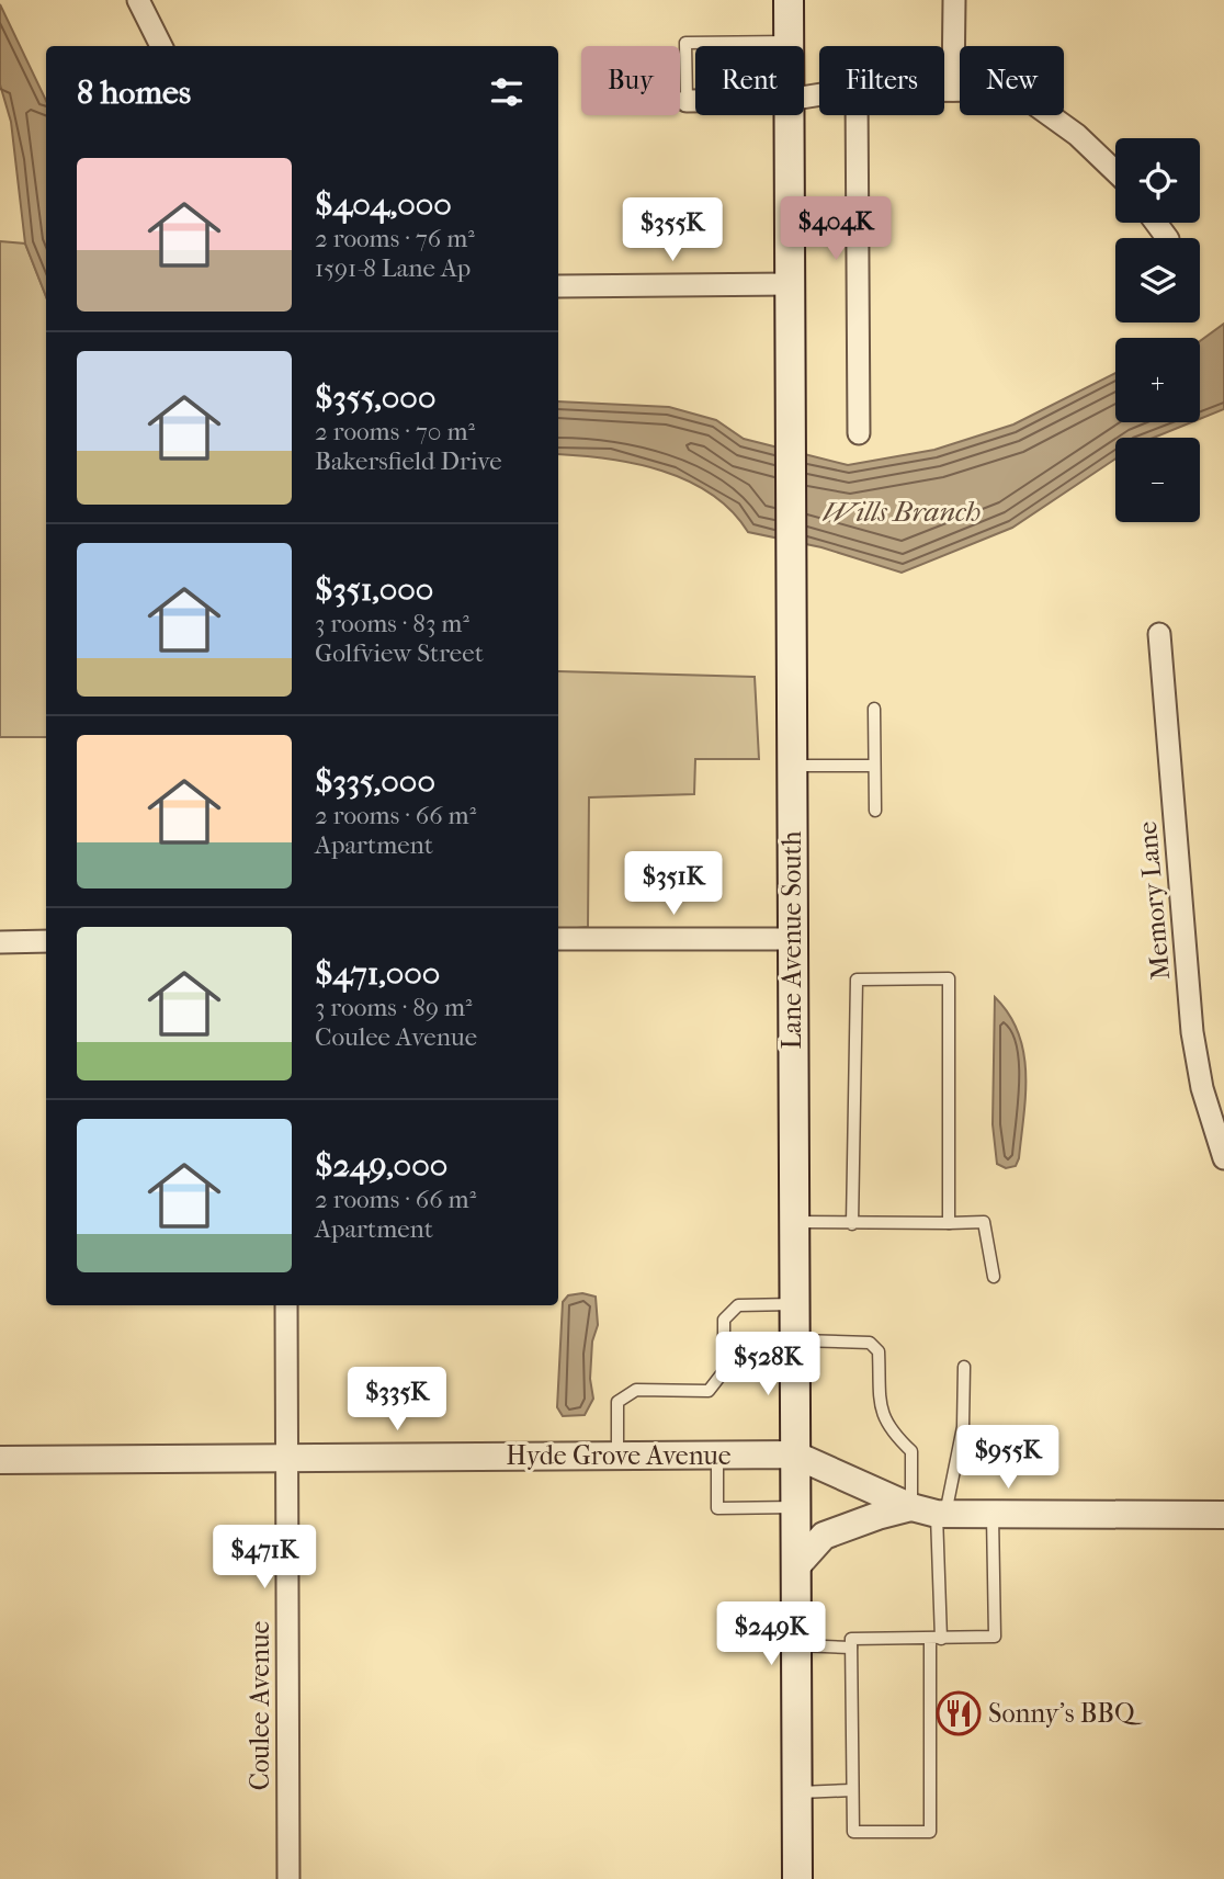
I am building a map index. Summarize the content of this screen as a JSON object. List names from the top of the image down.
{
  "streets": {
    "main road": ["Lane Avenue South"],
    "street": ["Memory Lane", "Hyde Grove Avenue", "Coulee Avenue"]
  },
  "crossings": [
    ["Lane Avenue South", "Hyde Grove Avenue"],
    ["Hyde Grove Avenue", "Coulee Avenue"]
  ],
  "water": ["Wills Branch"],
  "places": {
    "restaurant": ["Sonny's BBQ"]
  },
  "page": {
    "chip": [
      "Buy",
      "Rent",
      "Filters",
      "New"
    ],
    "heading": "8 homes",
    "map_buttons": ["+", "−"],
    "list": [
      {
        "name": "$404,000",
        "note": "2 rooms · 76 m² · 1591-8 Lane Ap"
      },
      {
        "name": "$355,000",
        "note": "2 rooms · 70 m² · Bakersfield Drive"
      },
      {
        "name": "$351,000",
        "note": "3 rooms · 83 m² · Golfview Street"
      },
      {
        "name": "$335,000",
        "note": "2 rooms · 66 m² · Apartment"
      },
      {
        "name": "$471,000",
        "note": "3 rooms · 89 m² · Coulee Avenue"
      },
      {
        "name": "$249,000",
        "note": "2 rooms · 66 m² · Apartment"
      }
    ],
    "price": [
      "$404K",
      "$355K",
      "$351K",
      "$528K",
      "$335K",
      "$955K",
      "$471K",
      "$249K"
    ]
  }
}
